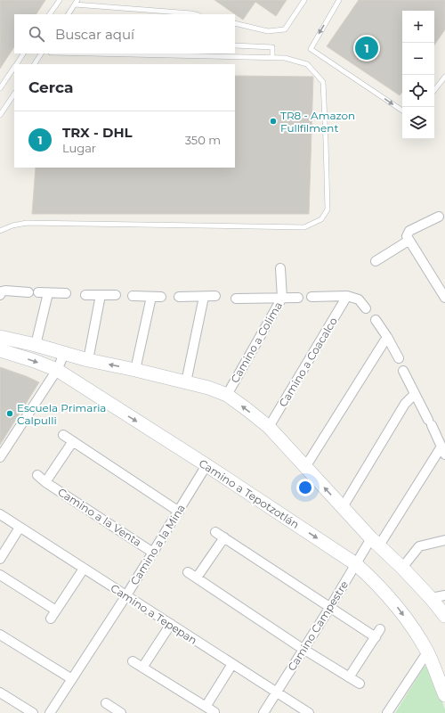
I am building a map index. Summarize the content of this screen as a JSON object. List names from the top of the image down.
{
  "streets": {
    "main road": ["Camino a Tepotzotlán"],
    "street": [
      "Camino a Colima",
      "Camino a Coacalco",
      "Camino a la Venta",
      "Camino a la Mina",
      "Camino a Tepepan",
      "Camino Campestre"
    ]
  },
  "crossings": [
    ["Camino a Tepotzotlán", "Camino a la Mina"],
    ["Camino a Tepotzotlán", "Camino Campestre"],
    ["Camino a la Venta", "Camino a la Mina"],
    ["Camino a la Mina", "Camino a Tepepan"],
    ["Camino a Tepepan", "Camino Campestre"]
  ],
  "places": ["TR8 - Amazon Fullfilment", "Escuela Primaria Calpulli"],
  "page": {
    "map_buttons": ["+", "−"],
    "search": "Buscar aquí",
    "pins": "1",
    "heading": "Cerca",
    "list": [
      {
        "mark": "1",
        "name": "TRX - DHL",
        "note": "Lugar",
        "value": "350 m"
      }
    ]
  }
}
